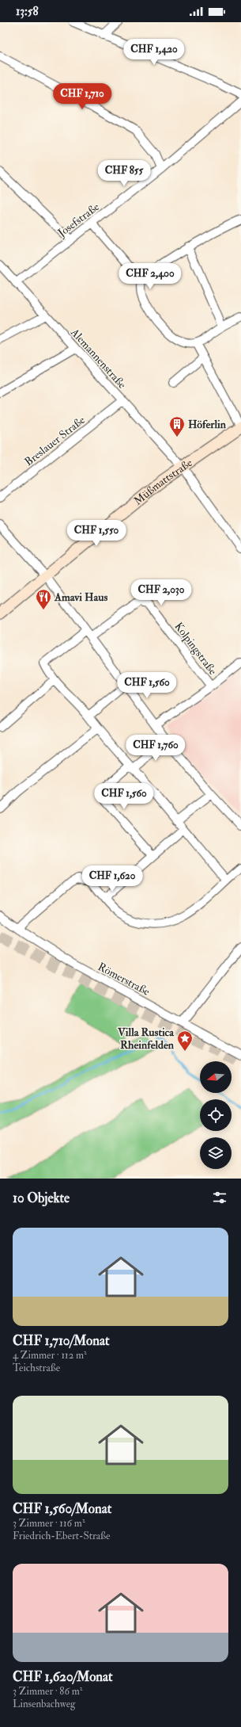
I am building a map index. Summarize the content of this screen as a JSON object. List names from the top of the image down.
{
  "streets": {
    "street": [
      "Josefstraße",
      "Alemannenstraße",
      "Breslauer Straße",
      "Müßmattstraße",
      "Kolpingstraße",
      "Römerstraße"
    ]
  },
  "crossings": [
    ["Josefstraße", "Alemannenstraße"],
    ["Alemannenstraße", "Breslauer Straße"],
    ["Alemannenstraße", "Müßmattstraße"]
  ],
  "places": {
    "building": ["Höferlin"],
    "restaurant": ["Amavi Haus"],
    "place": ["Villa Rustica Rheinfelden"]
  },
  "north": "left",
  "page": {
    "status": "13:58",
    "price": [
      "CHF 1,420",
      "CHF 1,710",
      "CHF 855",
      "CHF 2,400",
      "CHF 1,550",
      "CHF 2,030",
      "CHF 1,560",
      "CHF 1,760",
      "CHF 1,560",
      "CHF 1,620"
    ],
    "heading": "10 Objekte",
    "list": [
      {
        "name": "CHF 1,710/Monat",
        "note": "4 Zimmer · 112 m² · Teichstraße"
      },
      {
        "name": "CHF 1,560/Monat",
        "note": "3 Zimmer · 116 m² · Friedrich-Ebert-Straße"
      },
      {
        "name": "CHF 1,620/Monat",
        "note": "3 Zimmer · 86 m² · Linsenbachweg"
      }
    ]
  }
}
